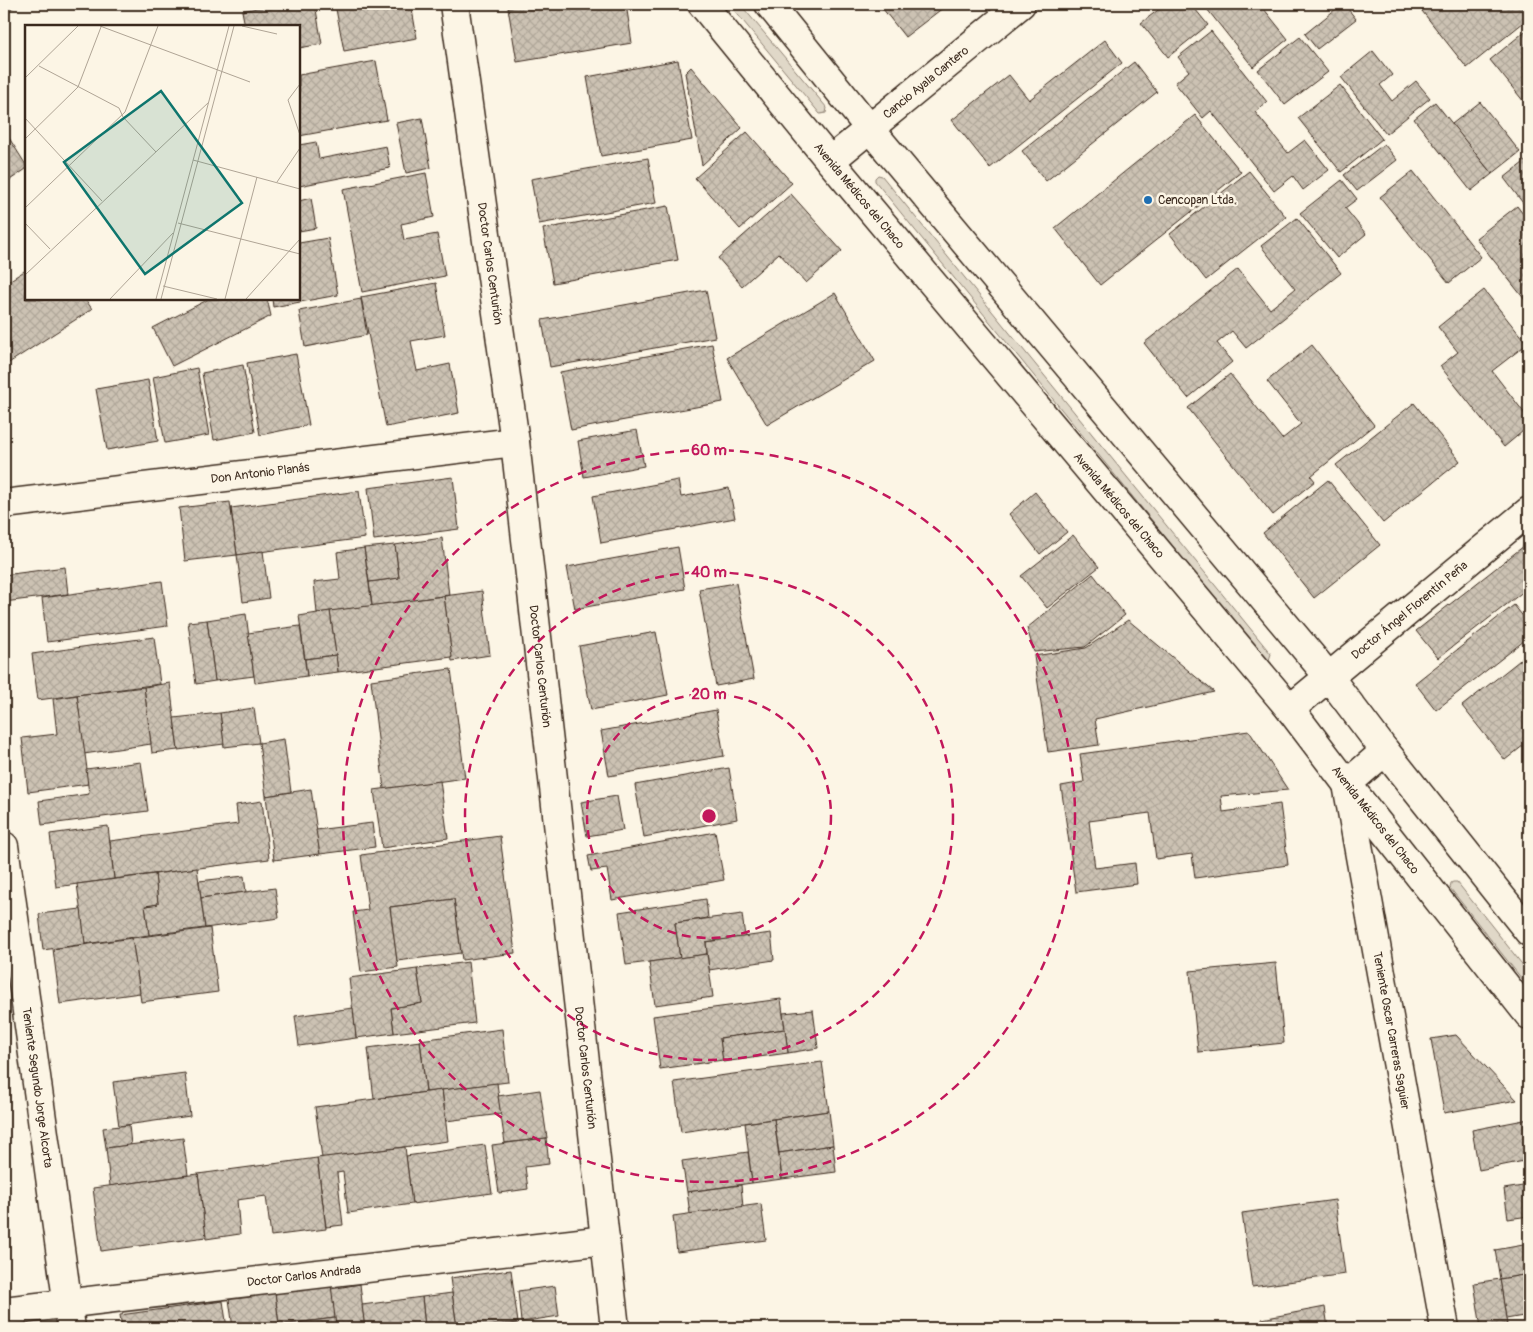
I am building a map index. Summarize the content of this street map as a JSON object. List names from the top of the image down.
{
  "streets": {
    "street": [
      "Cancio Ayala Cantero",
      "Avenida Médicos del Chaco",
      "Doctor Carlos Centurión",
      "Don Antonio Planás",
      "Doctor Ángel Florentín Peña",
      "Teniente Oscar Carreras Saguier",
      "Teniente Segundo Jorge Alcorta",
      "Doctor Carlos Andrada"
    ]
  },
  "crossings": [
    ["Cancio Ayala Cantero", "Avenida Médicos del Chaco"],
    ["Avenida Médicos del Chaco", "Doctor Ángel Florentín Peña"],
    ["Avenida Médicos del Chaco", "Teniente Oscar Carreras Saguier"],
    ["Doctor Carlos Centurión", "Don Antonio Planás"],
    ["Doctor Carlos Centurión", "Doctor Carlos Andrada"],
    ["Teniente Segundo Jorge Alcorta", "Doctor Carlos Andrada"]
  ],
  "places": ["Cencopan Ltda."],
  "rings": ["60 m", "40 m", "20 m"]
}
